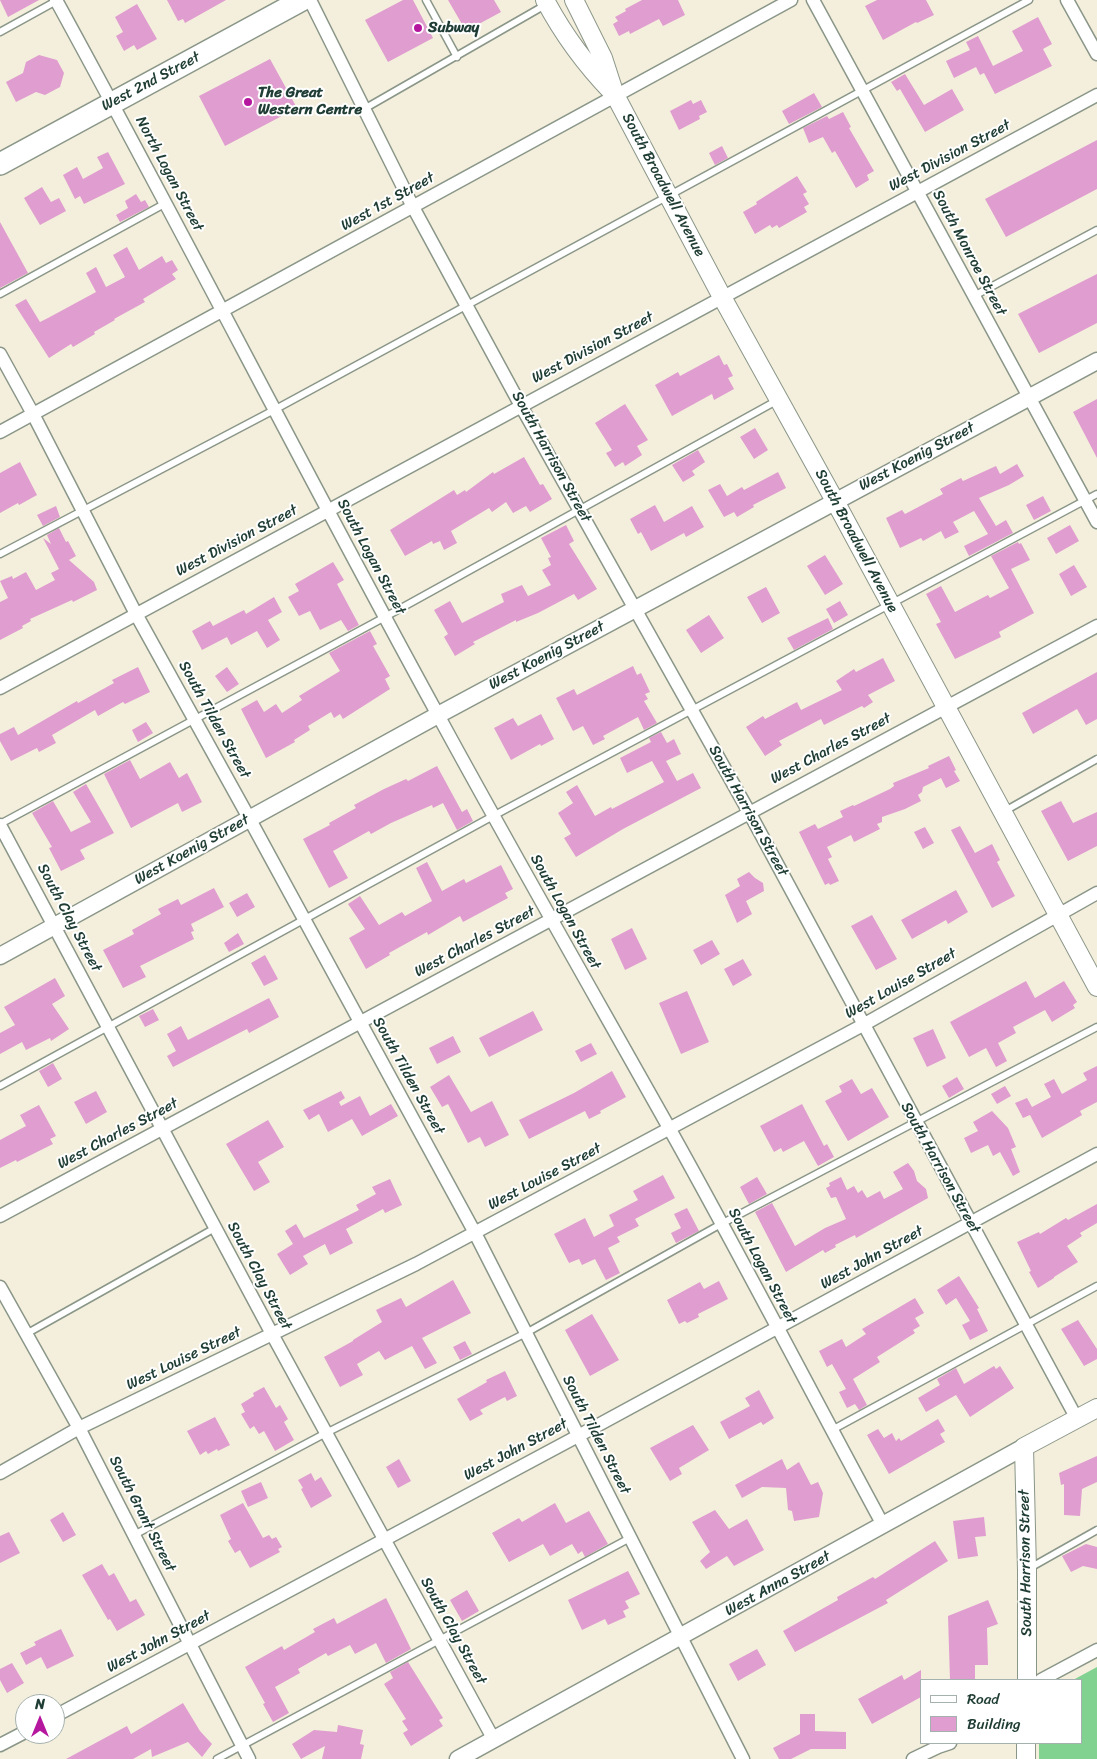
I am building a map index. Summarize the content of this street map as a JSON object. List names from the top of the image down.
{
  "streets": {
    "highway": ["West 2nd Street"],
    "main road": ["South Broadwell Avenue", "South Harrison Street", "West Anna Street"],
    "street": [
      "West Division Street",
      "North Logan Street",
      "West 1st Street",
      "South Monroe Street",
      "West Koenig Street",
      "South Logan Street",
      "South Tilden Street",
      "West Charles Street",
      "South Clay Street",
      "West Louise Street",
      "West John Street",
      "South Grant Street"
    ]
  },
  "crossings": [
    ["West 2nd Street", "North Logan Street"],
    ["West Division Street", "South Broadwell Avenue"],
    ["West Division Street", "South Monroe Street"],
    ["West Division Street", "South Harrison Street"],
    ["West Division Street", "South Logan Street"],
    ["West Division Street", "South Tilden Street"],
    ["North Logan Street", "West 1st Street"],
    ["North Logan Street", "South Logan Street"],
    ["South Broadwell Avenue", "West 1st Street"],
    ["South Broadwell Avenue", "West Koenig Street"],
    ["South Broadwell Avenue", "West Charles Street"],
    ["South Broadwell Avenue", "West Louise Street"],
    ["West 1st Street", "South Harrison Street"],
    ["West 1st Street", "South Logan Street"],
    ["West 1st Street", "South Tilden Street"],
    ["South Monroe Street", "West Koenig Street"],
    ["South Harrison Street", "West Koenig Street"],
    ["South Harrison Street", "West Charles Street"],
    ["South Harrison Street", "West Louise Street"],
    ["South Harrison Street", "West John Street"],
    ["South Harrison Street", "West Anna Street"],
    ["West Koenig Street", "South Logan Street"],
    ["West Koenig Street", "South Tilden Street"],
    ["West Koenig Street", "South Clay Street"],
    ["South Logan Street", "West Charles Street"],
    ["South Logan Street", "West Louise Street"],
    ["South Logan Street", "West John Street"],
    ["South Logan Street", "West Anna Street"],
    ["South Tilden Street", "West Charles Street"],
    ["South Tilden Street", "West Louise Street"],
    ["South Tilden Street", "West John Street"],
    ["South Tilden Street", "West Anna Street"],
    ["West Charles Street", "South Clay Street"],
    ["South Clay Street", "West Louise Street"],
    ["South Clay Street", "West John Street"],
    ["South Clay Street", "West Anna Street"],
    ["West Louise Street", "South Grant Street"],
    ["West John Street", "South Grant Street"]
  ],
  "places": ["Subway", "The Great Western Centre"],
  "legend": ["Road", "Building"],
  "north": "top"
}
